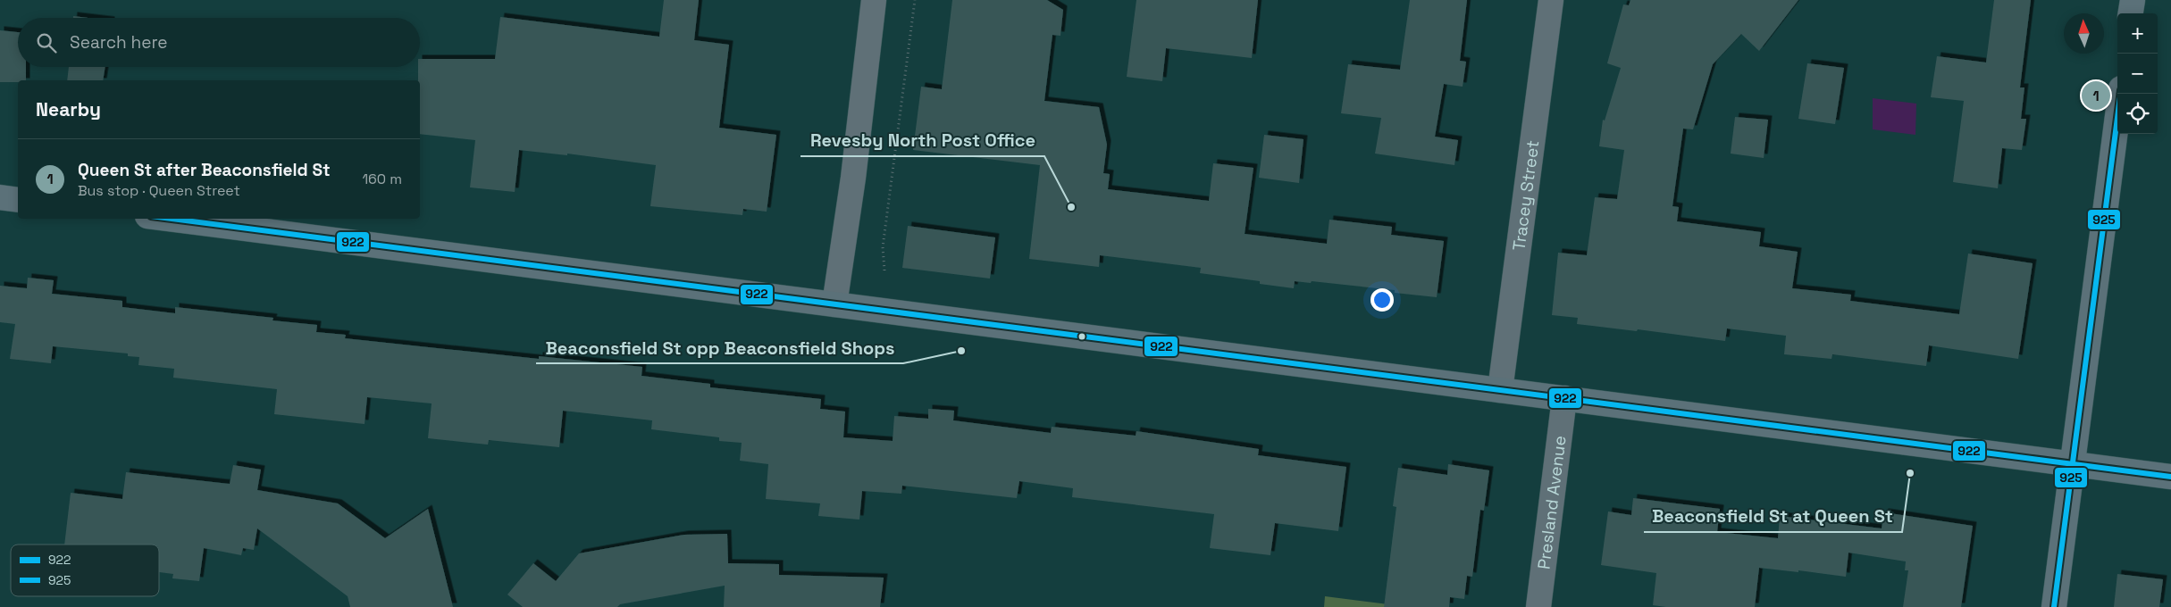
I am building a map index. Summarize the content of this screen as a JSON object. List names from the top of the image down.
{
  "streets": {
    "street": ["Tracey Street", "Presland Avenue"]
  },
  "places": ["Revesby North Post Office", "Beaconsfield St opp Beaconsfield Shops", "Beaconsfield St at Queen St"],
  "lines": ["transit line 925", "transit line 922"],
  "legend": ["922", "925"],
  "north": "top",
  "page": {
    "map_buttons": ["+", "−"],
    "search": "Search here",
    "pins": "1",
    "heading": "Nearby",
    "list": [
      {
        "mark": "1",
        "name": "Queen St after Beaconsfield St",
        "note": "Bus stop · Queen Street",
        "value": "160 m"
      }
    ]
  }
}
